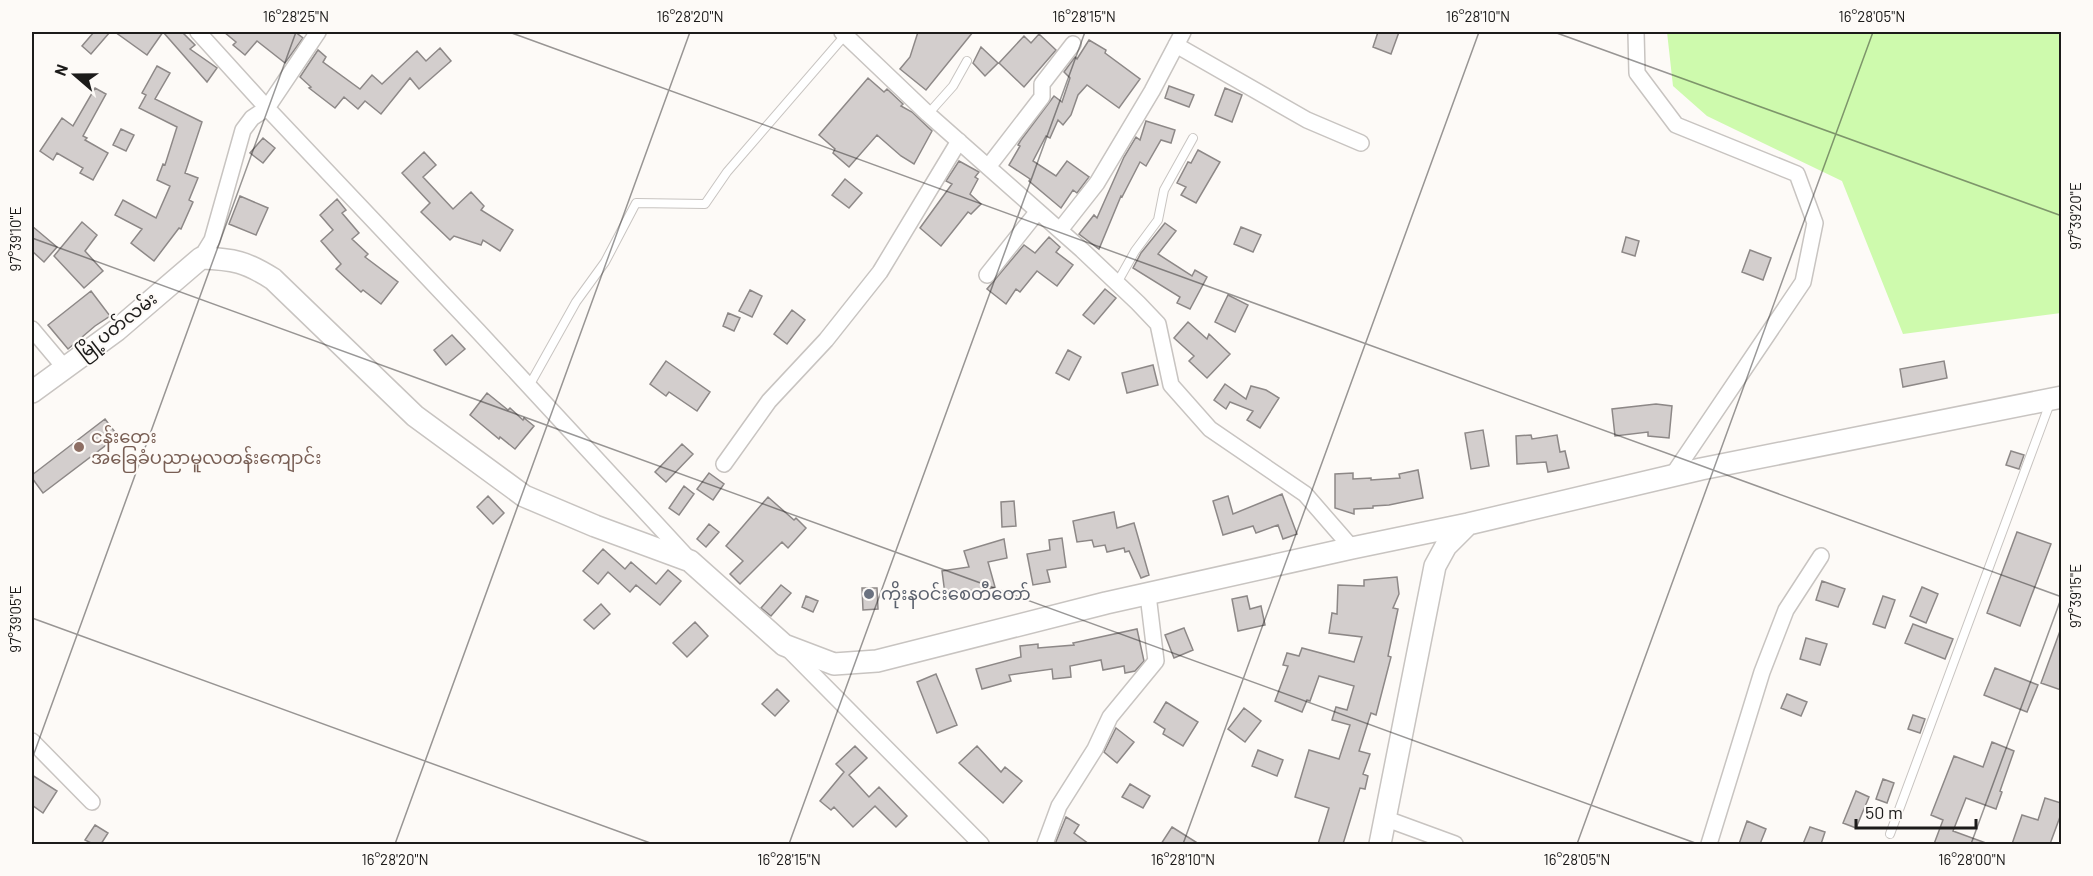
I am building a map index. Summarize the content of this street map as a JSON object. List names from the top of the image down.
{
  "streets": {
    "main road": ["မြို့ပတ်လမ်း"]
  },
  "places": ["ငန်းတေး အခြေခံပညာမူလတန်းကျောင်း", "ကိုးနဝင်းစေတီတော်"],
  "scale_bar": "50 m",
  "north": "left",
  "coordinates": [
    "16°28'25\"N",
    "16°28'20\"N",
    "16°28'15\"N",
    "16°28'10\"N",
    "16°28'05\"N",
    "97°39'20\"E",
    "97°39'10\"E",
    "97°39'15\"E",
    "97°39'05\"E",
    "16°28'00\"N"
  ]
}
